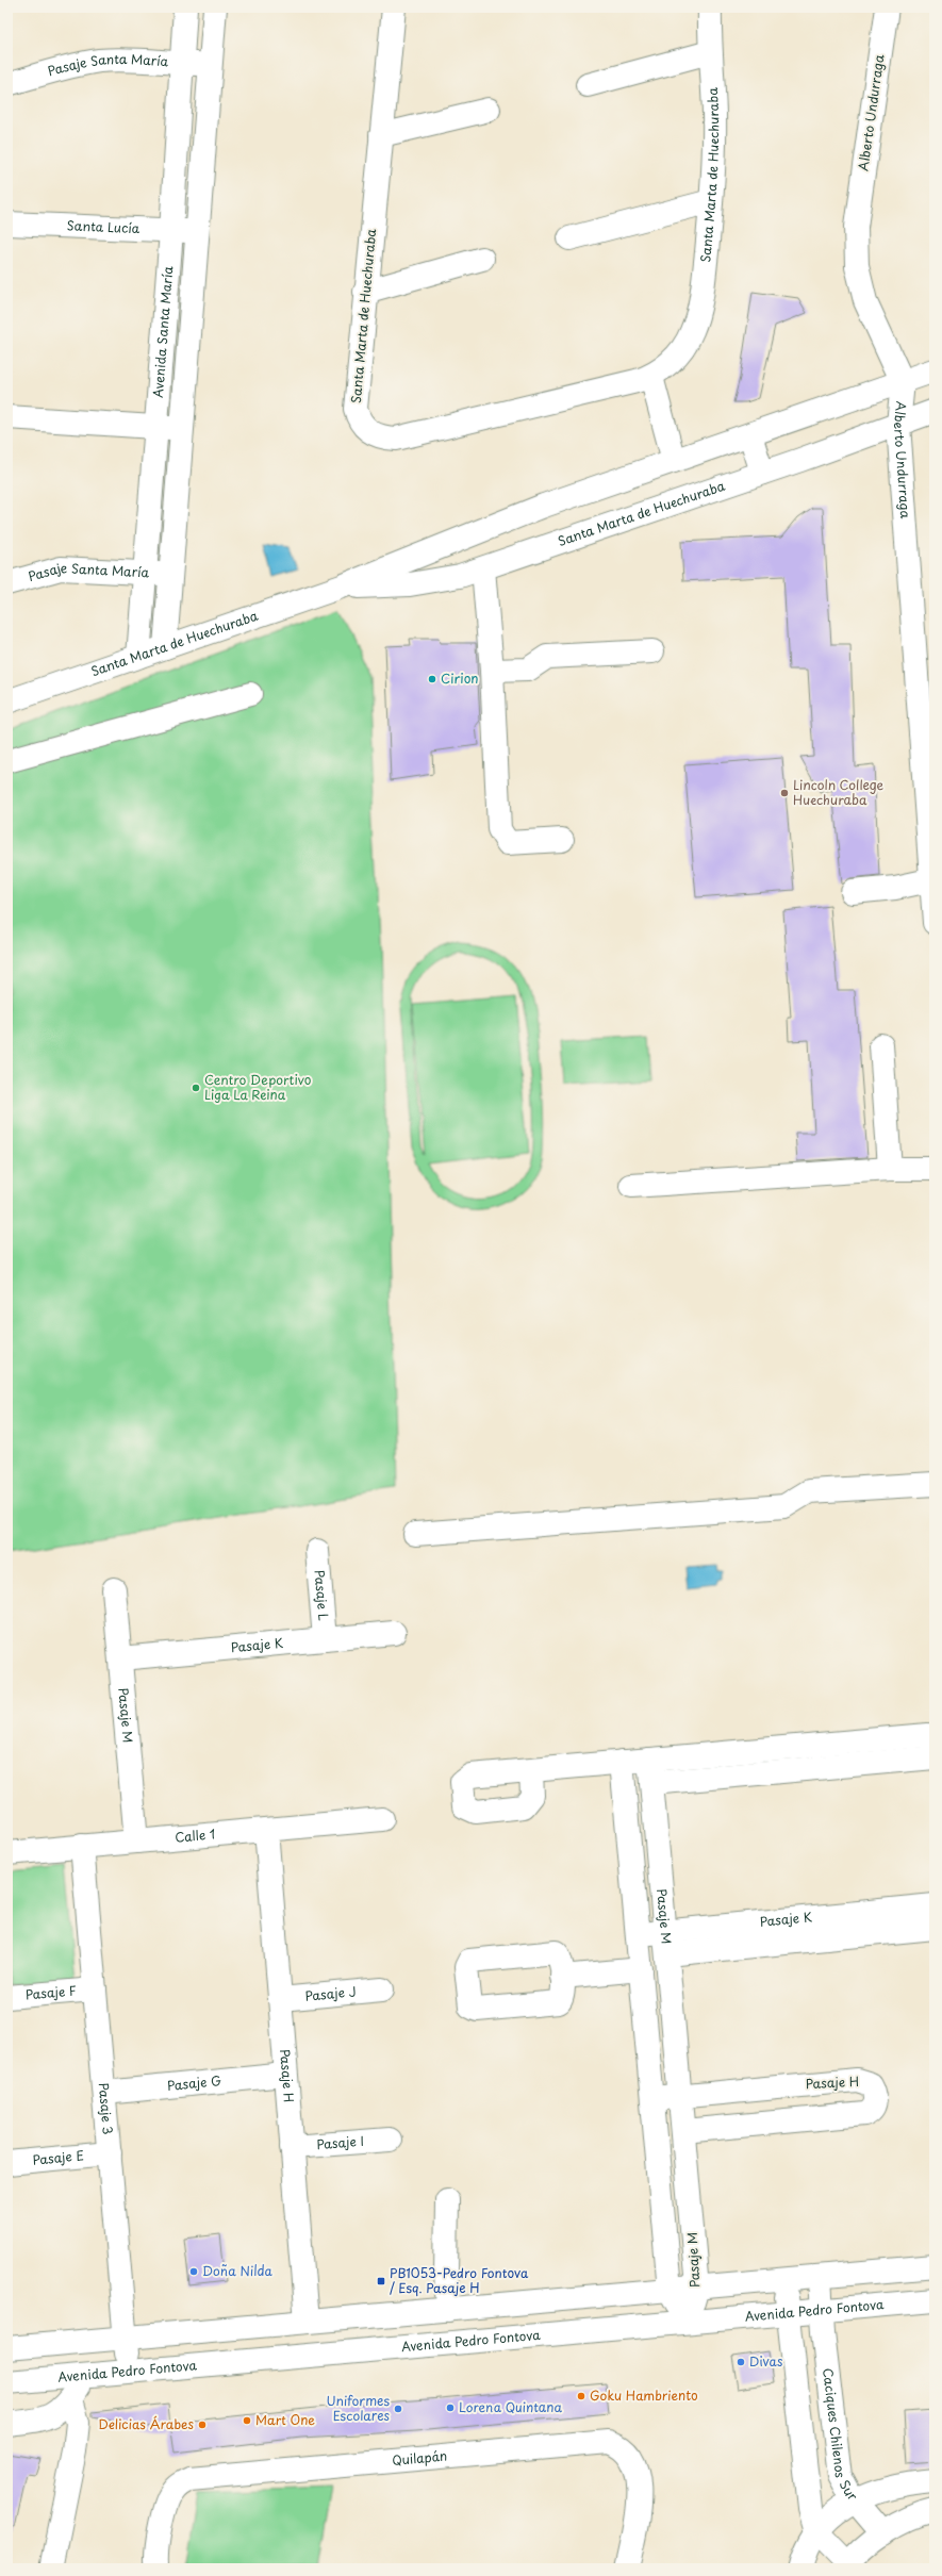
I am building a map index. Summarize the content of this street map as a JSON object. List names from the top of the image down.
{
  "streets": {
    "street": [
      "Pasaje Santa María",
      "Alberto Undurraga",
      "Santa Marta de Huechuraba",
      "Santa Lucía",
      "Avenida Santa María",
      "Pasaje L",
      "Pasaje K",
      "Pasaje M",
      "Calle 1",
      "Pasaje F",
      "Pasaje J",
      "Pasaje H",
      "Pasaje G",
      "Pasaje 3",
      "Pasaje I",
      "Pasaje E",
      "Avenida Pedro Fontova",
      "Caciques Chilenos Sur",
      "Quilapán"
    ]
  },
  "crossings": [
    ["Pasaje Santa María", "Avenida Santa María"],
    ["Alberto Undurraga", "Santa Marta de Huechuraba"],
    ["Santa Marta de Huechuraba", "Avenida Santa María"],
    ["Santa Lucía", "Avenida Santa María"],
    ["Pasaje L", "Pasaje K"],
    ["Pasaje K", "Pasaje M"],
    ["Pasaje M", "Calle 1"],
    ["Pasaje M", "Pasaje H"],
    ["Pasaje M", "Avenida Pedro Fontova"],
    ["Calle 1", "Pasaje H"],
    ["Calle 1", "Pasaje 3"],
    ["Pasaje F", "Pasaje 3"],
    ["Pasaje J", "Pasaje H"],
    ["Pasaje H", "Pasaje G"],
    ["Pasaje H", "Pasaje I"],
    ["Pasaje G", "Pasaje 3"],
    ["Pasaje 3", "Pasaje E"],
    ["Pasaje 3", "Avenida Pedro Fontova"],
    ["Avenida Pedro Fontova", "Caciques Chilenos Sur"]
  ],
  "places": {
    "other": [
      "Cirion",
      "Lincoln College Huechuraba",
      "Centro Deportivo Liga La Reina",
      "Doña Nilda",
      "Divas",
      "Goku Hambriento",
      "Lorena Quintana",
      "Uniformes Escolares",
      "Mart One",
      "Delicias Árabes"
    ],
    "transit": ["PB1053-Pedro Fontova / Esq. Pasaje H"]
  }
}
